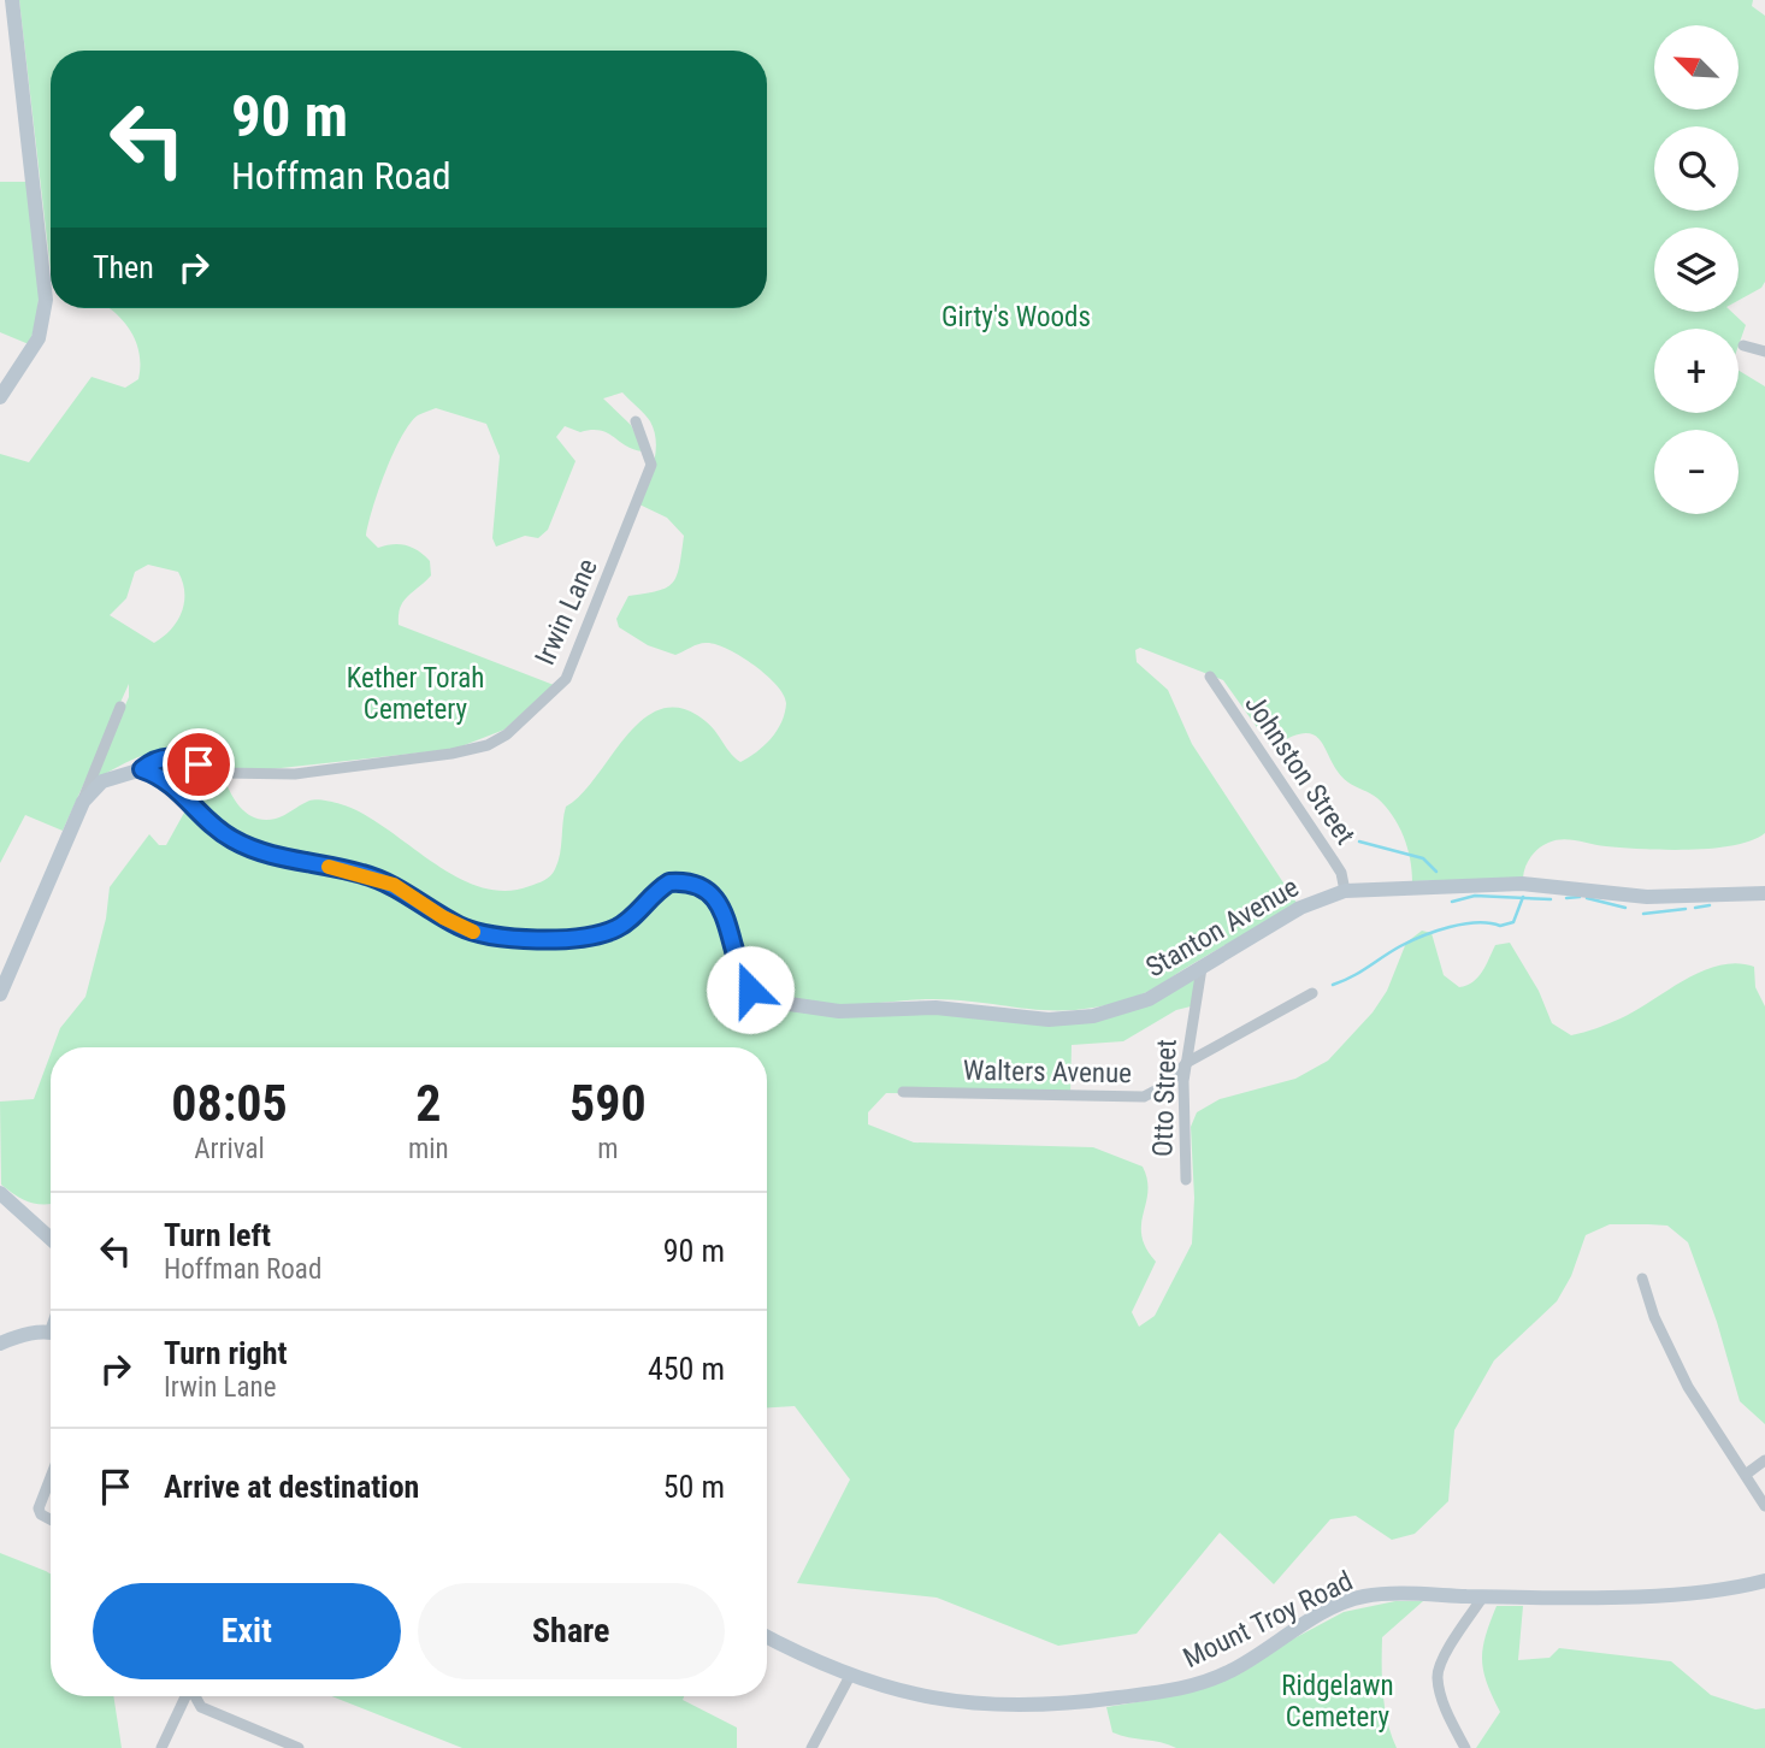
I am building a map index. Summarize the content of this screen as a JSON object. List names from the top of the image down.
{
  "streets": {
    "street": [
      "Irwin Lane",
      "Johnston Street",
      "Stanton Avenue",
      "Walters Avenue",
      "Otto Street",
      "Mount Troy Road"
    ]
  },
  "crossings": [
    ["Irwin Lane", "Stanton Avenue"],
    ["Johnston Street", "Stanton Avenue"],
    ["Stanton Avenue", "Otto Street"],
    ["Walters Avenue", "Otto Street"]
  ],
  "parks": ["Girty's Woods", "Kether Torah Cemetery", "Ridgelawn Cemetery"],
  "north": "top left",
  "page": {
    "map_buttons": ["+", "−"],
    "turn": ["90 m", "Hoffman Road"],
    "then": "Then",
    "eta": [
      "08:05",
      "Arrival",
      "2",
      "min",
      "590",
      "m"
    ],
    "list": [
      {
        "name": "Turn left",
        "note": "Hoffman Road",
        "value": "90 m"
      },
      {
        "name": "Turn right",
        "note": "Irwin Lane",
        "value": "450 m"
      },
      {
        "name": "Arrive at destination",
        "value": "50 m"
      }
    ],
    "buttons": ["Exit", "Share"]
  }
}
